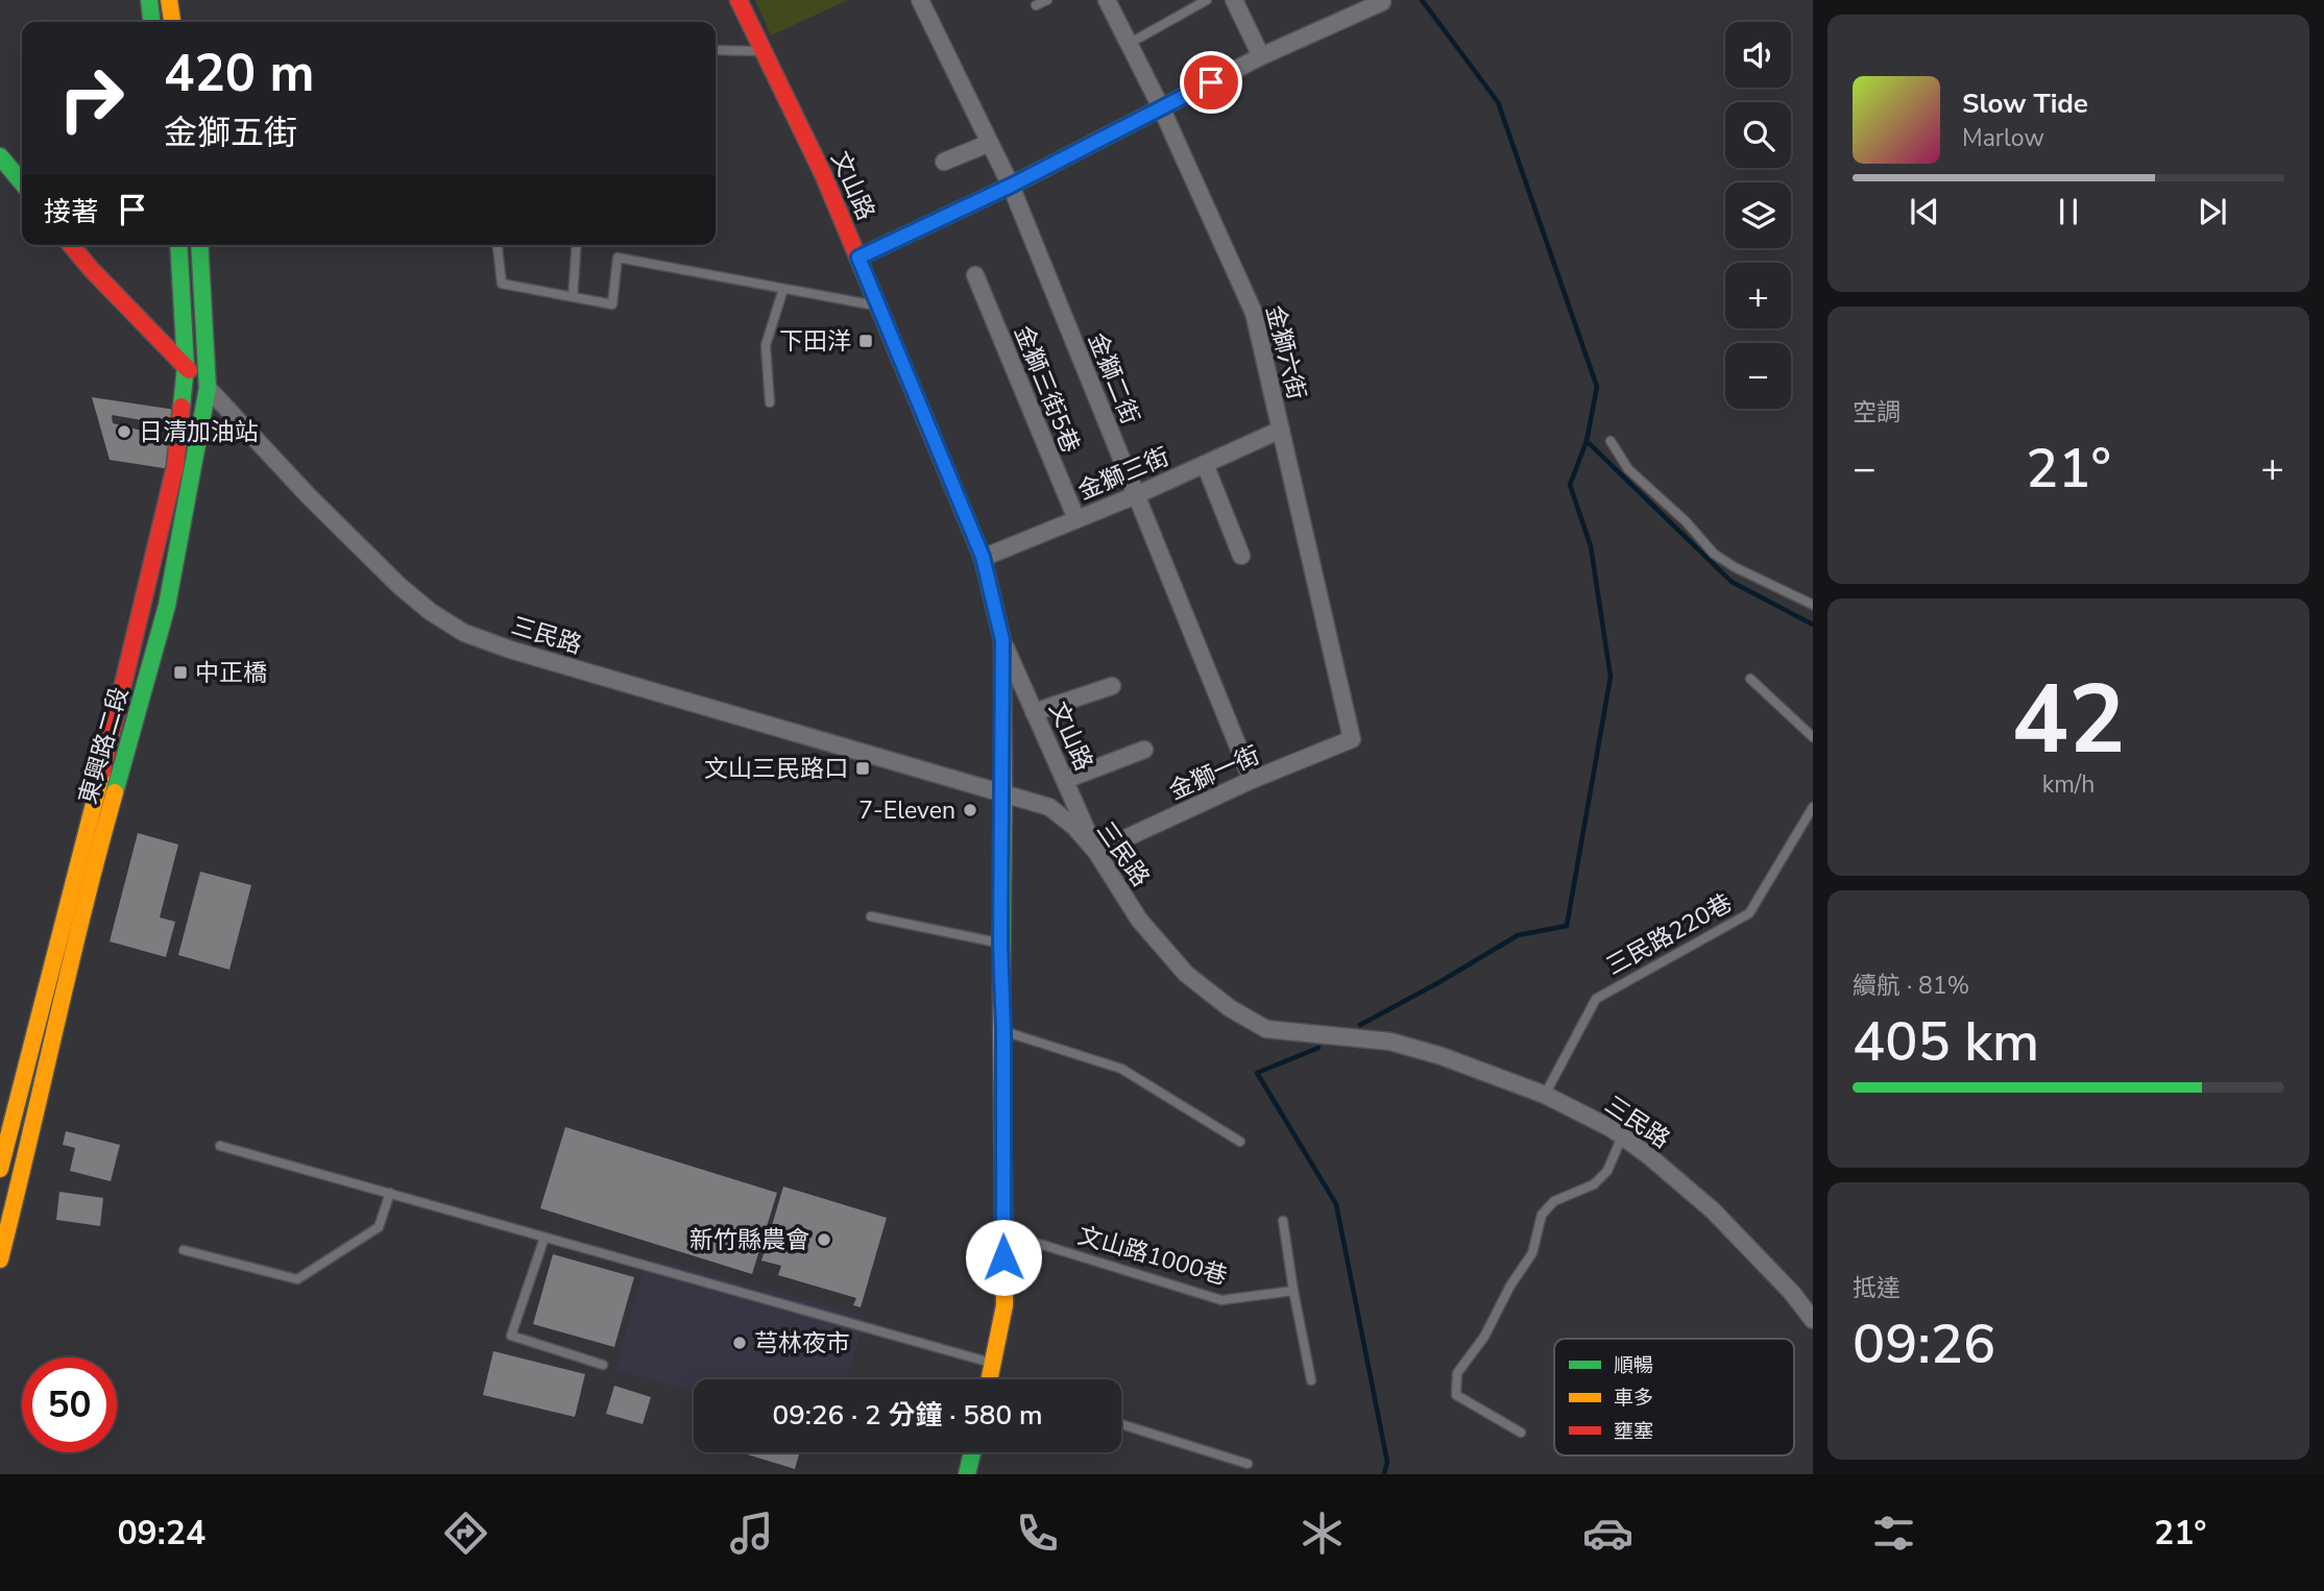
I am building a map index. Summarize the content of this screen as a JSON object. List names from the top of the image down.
{
  "streets": {
    "main road": ["文山路", "東興路二段"],
    "street": [
      "金獅六街",
      "金獅二街",
      "金獅三街5巷",
      "金獅三街",
      "三民路",
      "金獅一街"
    ],
    "lane": ["三民路220巷", "文山路1000巷"]
  },
  "crossings": [
    ["文山路", "金獅三街"],
    ["文山路", "三民路"],
    ["文山路", "金獅一街"],
    ["文山路", "文山路1000巷"],
    ["金獅六街", "金獅三街"],
    ["金獅六街", "金獅一街"],
    ["金獅二街", "金獅三街"],
    ["金獅二街", "金獅一街"],
    ["金獅三街5巷", "金獅三街"],
    ["三民路", "東興路二段"],
    ["三民路", "金獅一街"],
    ["三民路", "三民路220巷"]
  ],
  "places": {
    "transit": ["下田洋", "中正橋", "文山三民路口"],
    "other": [
      "日清加油站",
      "7-Eleven",
      "新竹縣農會",
      "芎林夜市"
    ]
  },
  "legend": ["順暢", "車多", "壅塞"],
  "page": {
    "map_buttons": ["+", "−"],
    "turn": ["420 m", "金獅五街"],
    "song": ["Slow Tide", "Marlow"],
    "then": "接著",
    "tile": [
      "空調",
      ["42", "km/h"],
      ["續航 · 81%", "405 km"],
      ["抵達", "09:26"]
    ],
    "heat": ["−", "21°", "+"],
    "limit": "50",
    "trip": "09:26 · 2 分鐘 · 580 m",
    "tabs": ["09:24", "21°"]
  }
}
